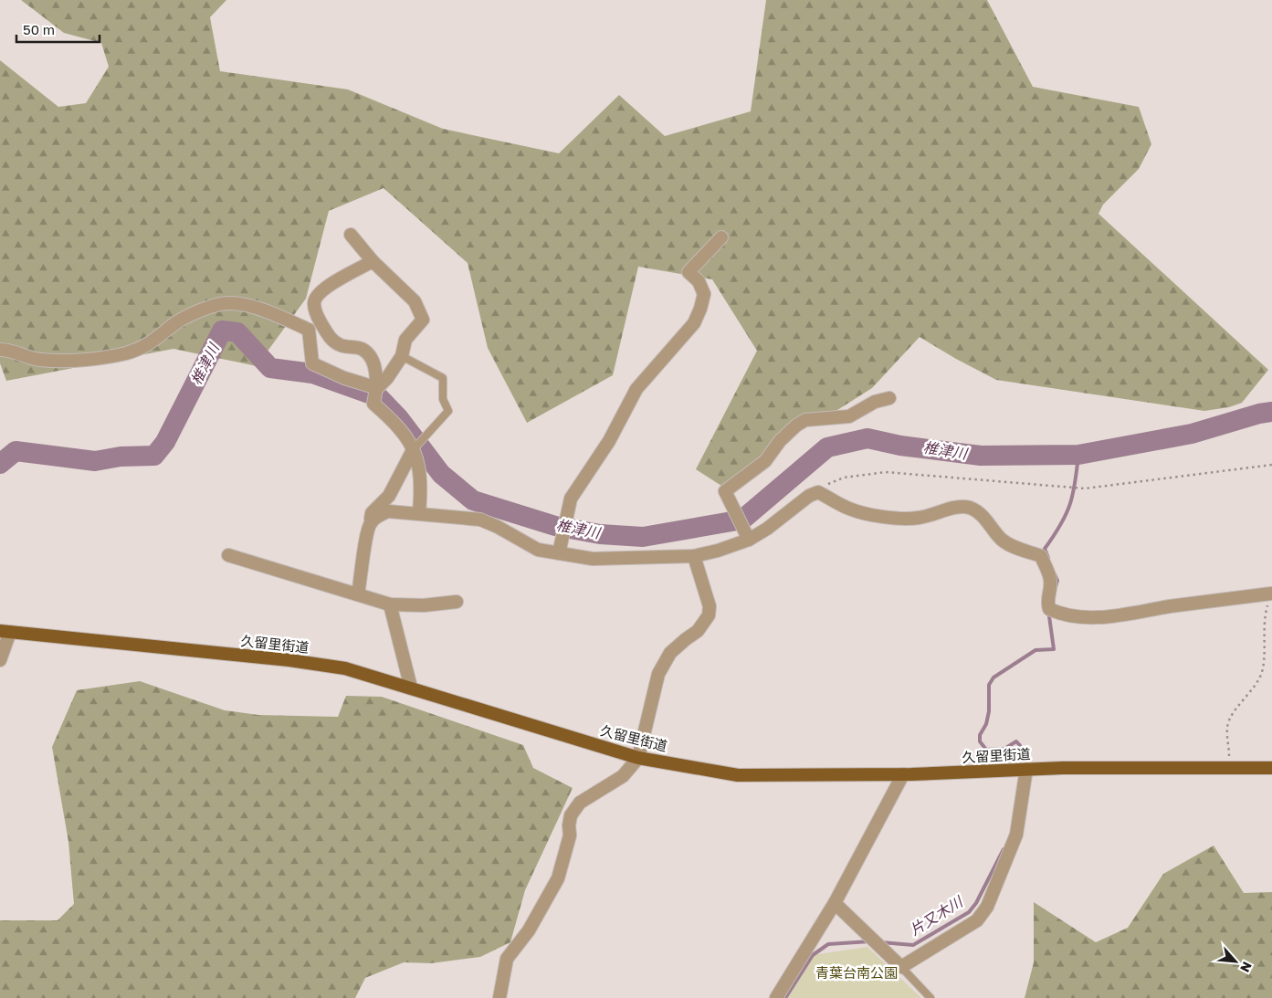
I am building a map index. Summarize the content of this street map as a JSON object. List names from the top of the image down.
{
  "streets": {
    "main road": ["久留里街道"]
  },
  "water": ["椎津川", "片又木川"],
  "parks": ["青葉台南公園"],
  "scale_bar": "50 m",
  "north": "bottom right"
}
